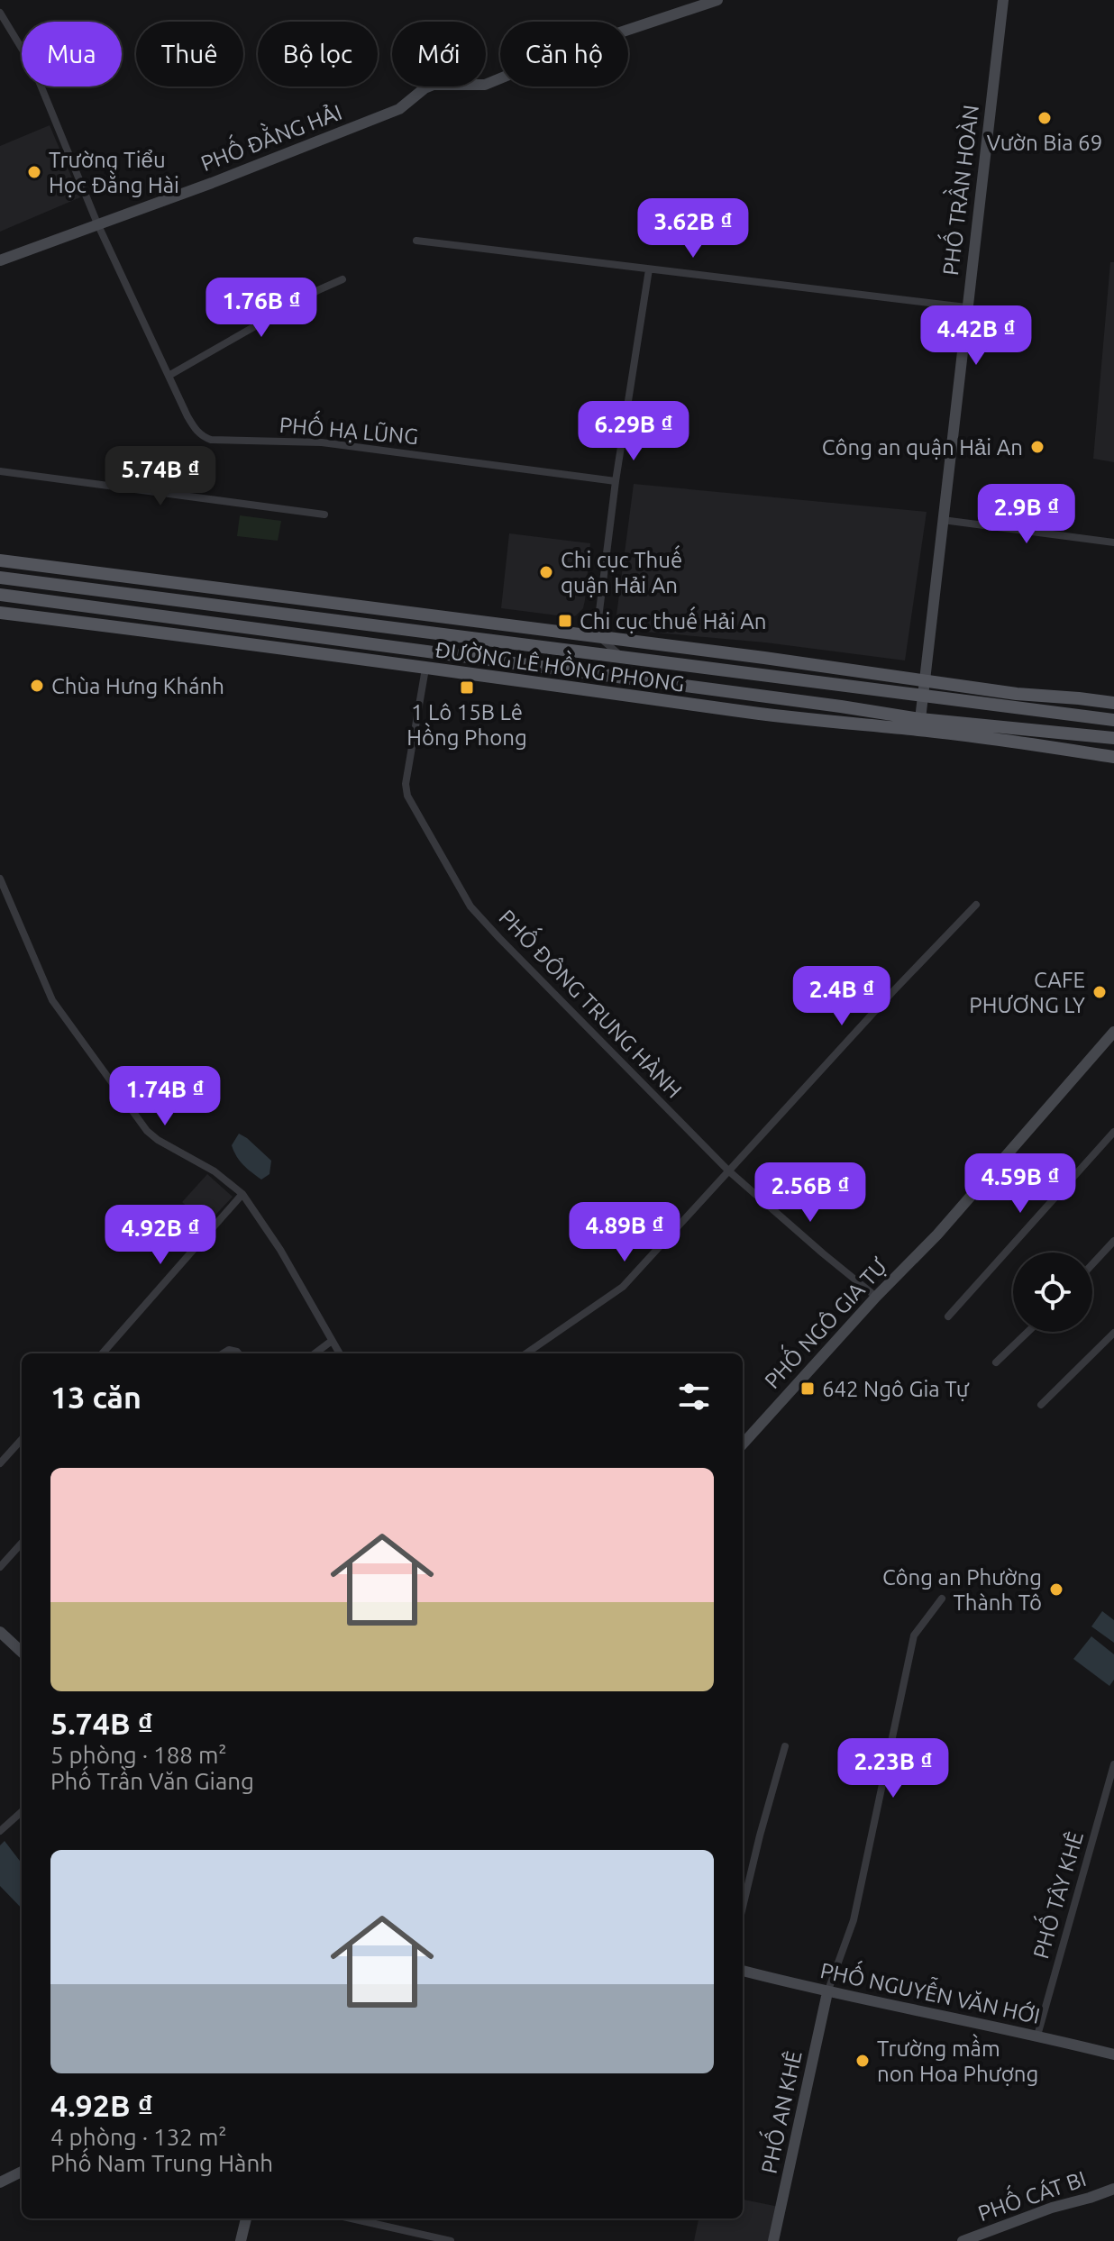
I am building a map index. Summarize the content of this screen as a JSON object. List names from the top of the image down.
{
  "streets": {
    "main road": ["ĐƯỜNG LÊ HỒNG PHONG"],
    "street": [
      "PHỐ ĐẰNG HẢI",
      "PHỐ TRẦN HOÀN",
      "PHỐ HẠ LŨNG",
      "PHỐ ĐÔNG TRUNG HÀNH",
      "PHỐ NGÔ GIA TỰ",
      "PHỐ TÂY KHÊ",
      "PHỐ NGUYỄN VĂN HỚI",
      "PHỐ AN KHÊ",
      "PHỐ CÁT BI"
    ]
  },
  "crossings": [
    ["PHỐ ĐẰNG HẢI", "PHỐ HẠ LŨNG"],
    ["PHỐ TRẦN HOÀN", "ĐƯỜNG LÊ HỒNG PHONG"],
    ["ĐƯỜNG LÊ HỒNG PHONG", "PHỐ ĐÔNG TRUNG HÀNH"],
    ["PHỐ ĐÔNG TRUNG HÀNH", "PHỐ NGÔ GIA TỰ"],
    ["PHỐ TÂY KHÊ", "PHỐ NGUYỄN VĂN HỚI"],
    ["PHỐ NGUYỄN VĂN HỚI", "PHỐ AN KHÊ"]
  ],
  "places": {
    "other": [
      "Vườn Bia 69",
      "Trường Tiểu Học Đằng Hài",
      "Công an quận Hải An",
      "Chi cục Thuế quận Hải An",
      "Chùa Hưng Khánh",
      "CAFE PHƯƠNG LY",
      "Công an Phường Thành Tô",
      "Trường mầm non Hoa Phượng"
    ],
    "transit": ["Chi cục thuế Hải An", "1 Lô 15B Lê Hồng Phong", "642 Ngô Gia Tự"]
  },
  "page": {
    "chip": [
      "Mua",
      "Thuê",
      "Bộ lọc",
      "Mới",
      "Căn hộ"
    ],
    "price": [
      "3.62B ₫",
      "1.76B ₫",
      "4.42B ₫",
      "6.29B ₫",
      "5.74B ₫",
      "2.9B ₫",
      "2.4B ₫",
      "1.74B ₫",
      "4.59B ₫",
      "2.56B ₫",
      "4.89B ₫",
      "4.92B ₫",
      "2.23B ₫"
    ],
    "heading": "13 căn",
    "list": [
      {
        "name": "5.74B ₫",
        "note": "5 phòng · 188 m² · Phố Trần Văn Giang"
      },
      {
        "name": "4.92B ₫",
        "note": "4 phòng · 132 m² · Phố Nam Trung Hành"
      }
    ]
  }
}
